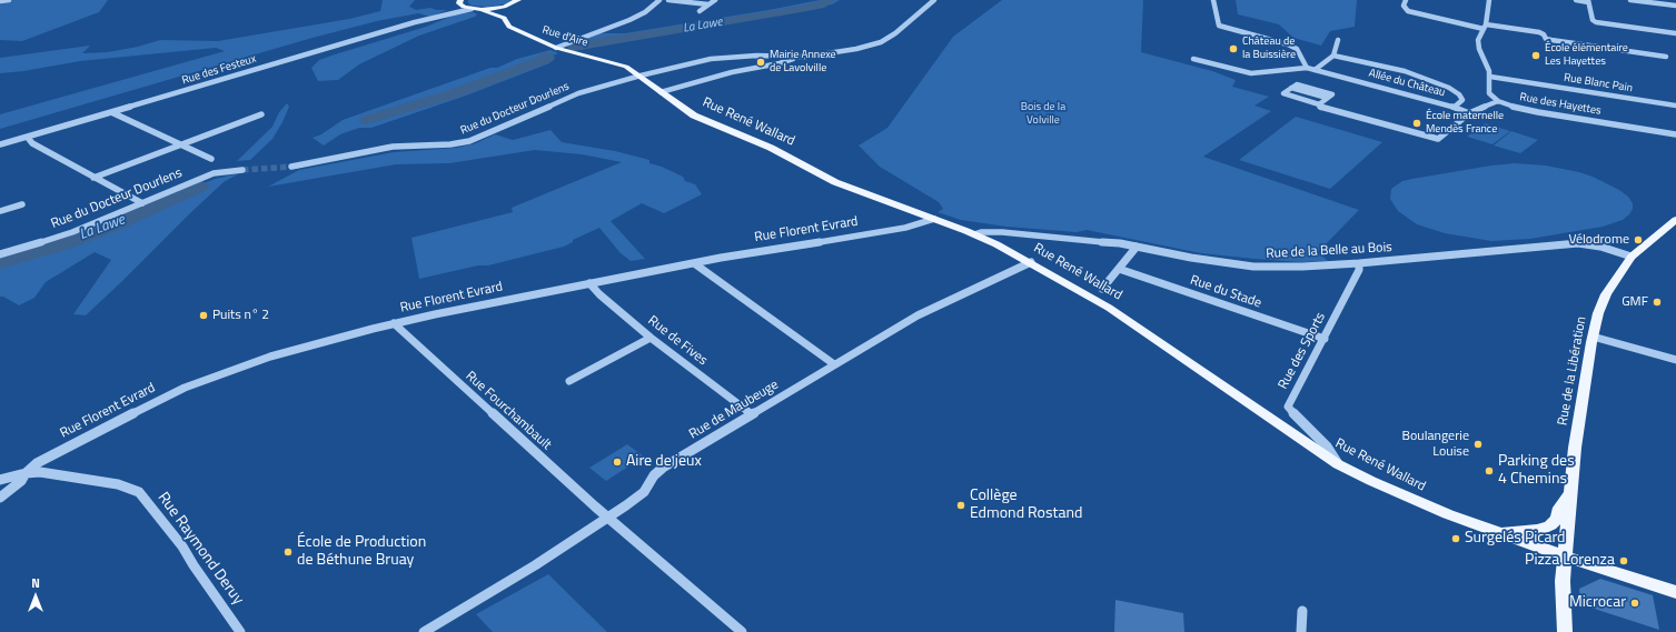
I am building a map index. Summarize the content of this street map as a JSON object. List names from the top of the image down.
{
  "streets": {
    "main road": ["Rue d'Aire", "Rue René Wallard", "Rue de la Libération"],
    "street": [
      "Rue des Festeux",
      "Allée du Château",
      "Rue Blanc Pain",
      "Rue des Hayettes",
      "Rue du Docteur Dourlens",
      "Rue Florent Evrard",
      "Rue de la Belle au Bois",
      "Rue du Stade",
      "Rue de Fives",
      "Rue des Sports",
      "Rue de Maubeuge",
      "Rue Fourchambault",
      "Rue Raymond Deruy"
    ]
  },
  "crossings": [
    ["Rue d'Aire", "Rue René Wallard"],
    ["Rue du Docteur Dourlens", "Rue René Wallard"],
    ["Rue René Wallard", "Rue Florent Evrard"],
    ["Rue René Wallard", "Rue de la Belle au Bois"],
    ["Rue René Wallard", "Rue des Sports"],
    ["Rue René Wallard", "Rue de la Libération"],
    ["Rue René Wallard", "Rue de Maubeuge"],
    ["Rue Florent Evrard", "Rue de Fives"],
    ["Rue Florent Evrard", "Rue Fourchambault"],
    ["Rue Florent Evrard", "Rue Raymond Deruy"],
    ["Rue de la Belle au Bois", "Rue des Sports"],
    ["Rue de la Belle au Bois", "Rue de la Libération"],
    ["Rue du Stade", "Rue des Sports"],
    ["Rue de Fives", "Rue de Maubeuge"],
    ["Rue de Maubeuge", "Rue Fourchambault"]
  ],
  "water": ["La Lawe"],
  "parks": ["Bois de la Volville"],
  "places": [
    "Château de la Buissière",
    "École élémentaire Les Hayettes",
    "Mairie Annexe de Lavolville",
    "École maternelle Mendès France",
    "Vélodrome",
    "GMF",
    "Puits n° 2",
    "Boulangerie Louise",
    "Aire de jeux",
    "Parking des 4 Chemins",
    "Collège Edmond Rostand",
    "Surgelés Picard",
    "École de Production de Béthune Bruay",
    "Pizza Lorenza",
    "Microcar"
  ],
  "north": "top"
}
